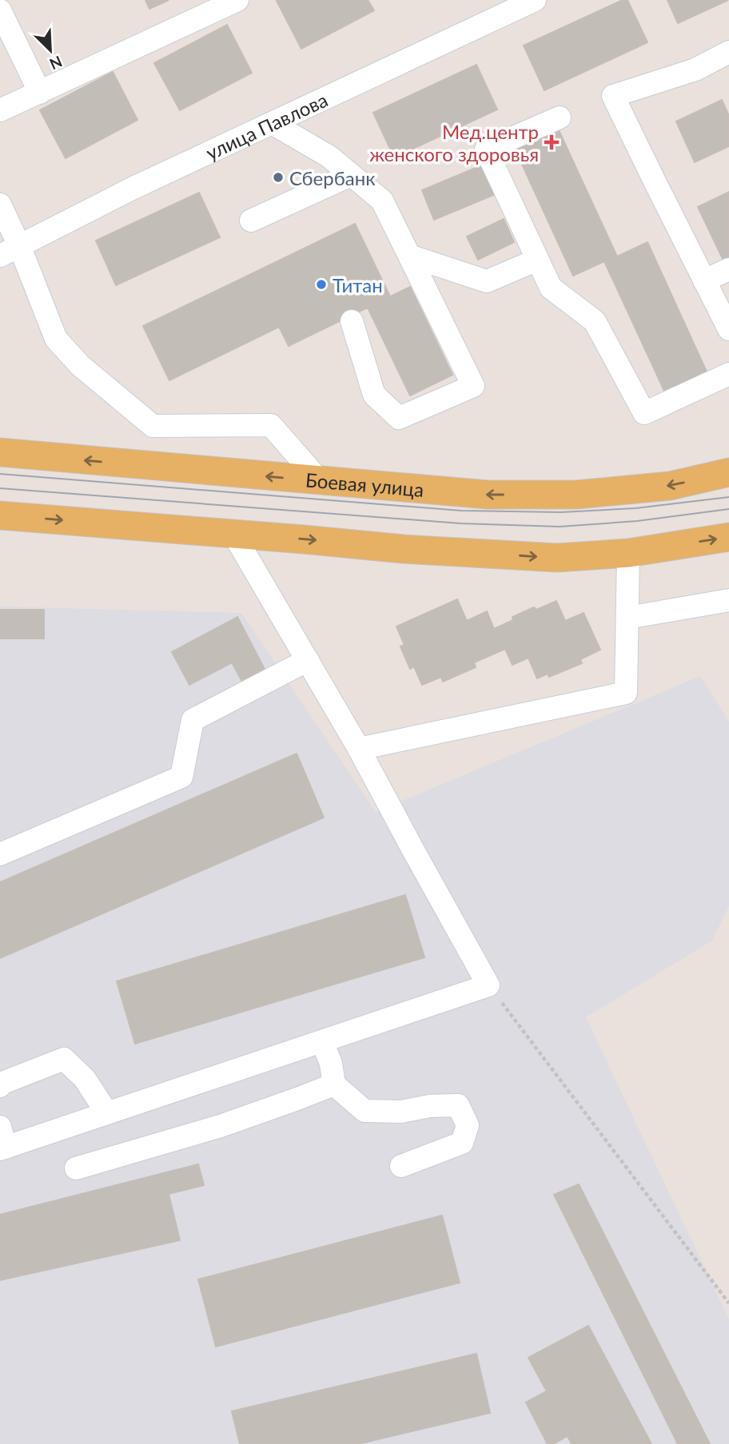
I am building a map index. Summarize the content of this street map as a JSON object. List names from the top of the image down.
{
  "streets": {
    "main road": ["Боевая улица"],
    "street": ["улица Павлова"]
  },
  "places": {
    "health": ["Мед.центр женского здоровья"],
    "other": ["Сбербанк", "Титан"]
  },
  "north": "bottom right"
}
